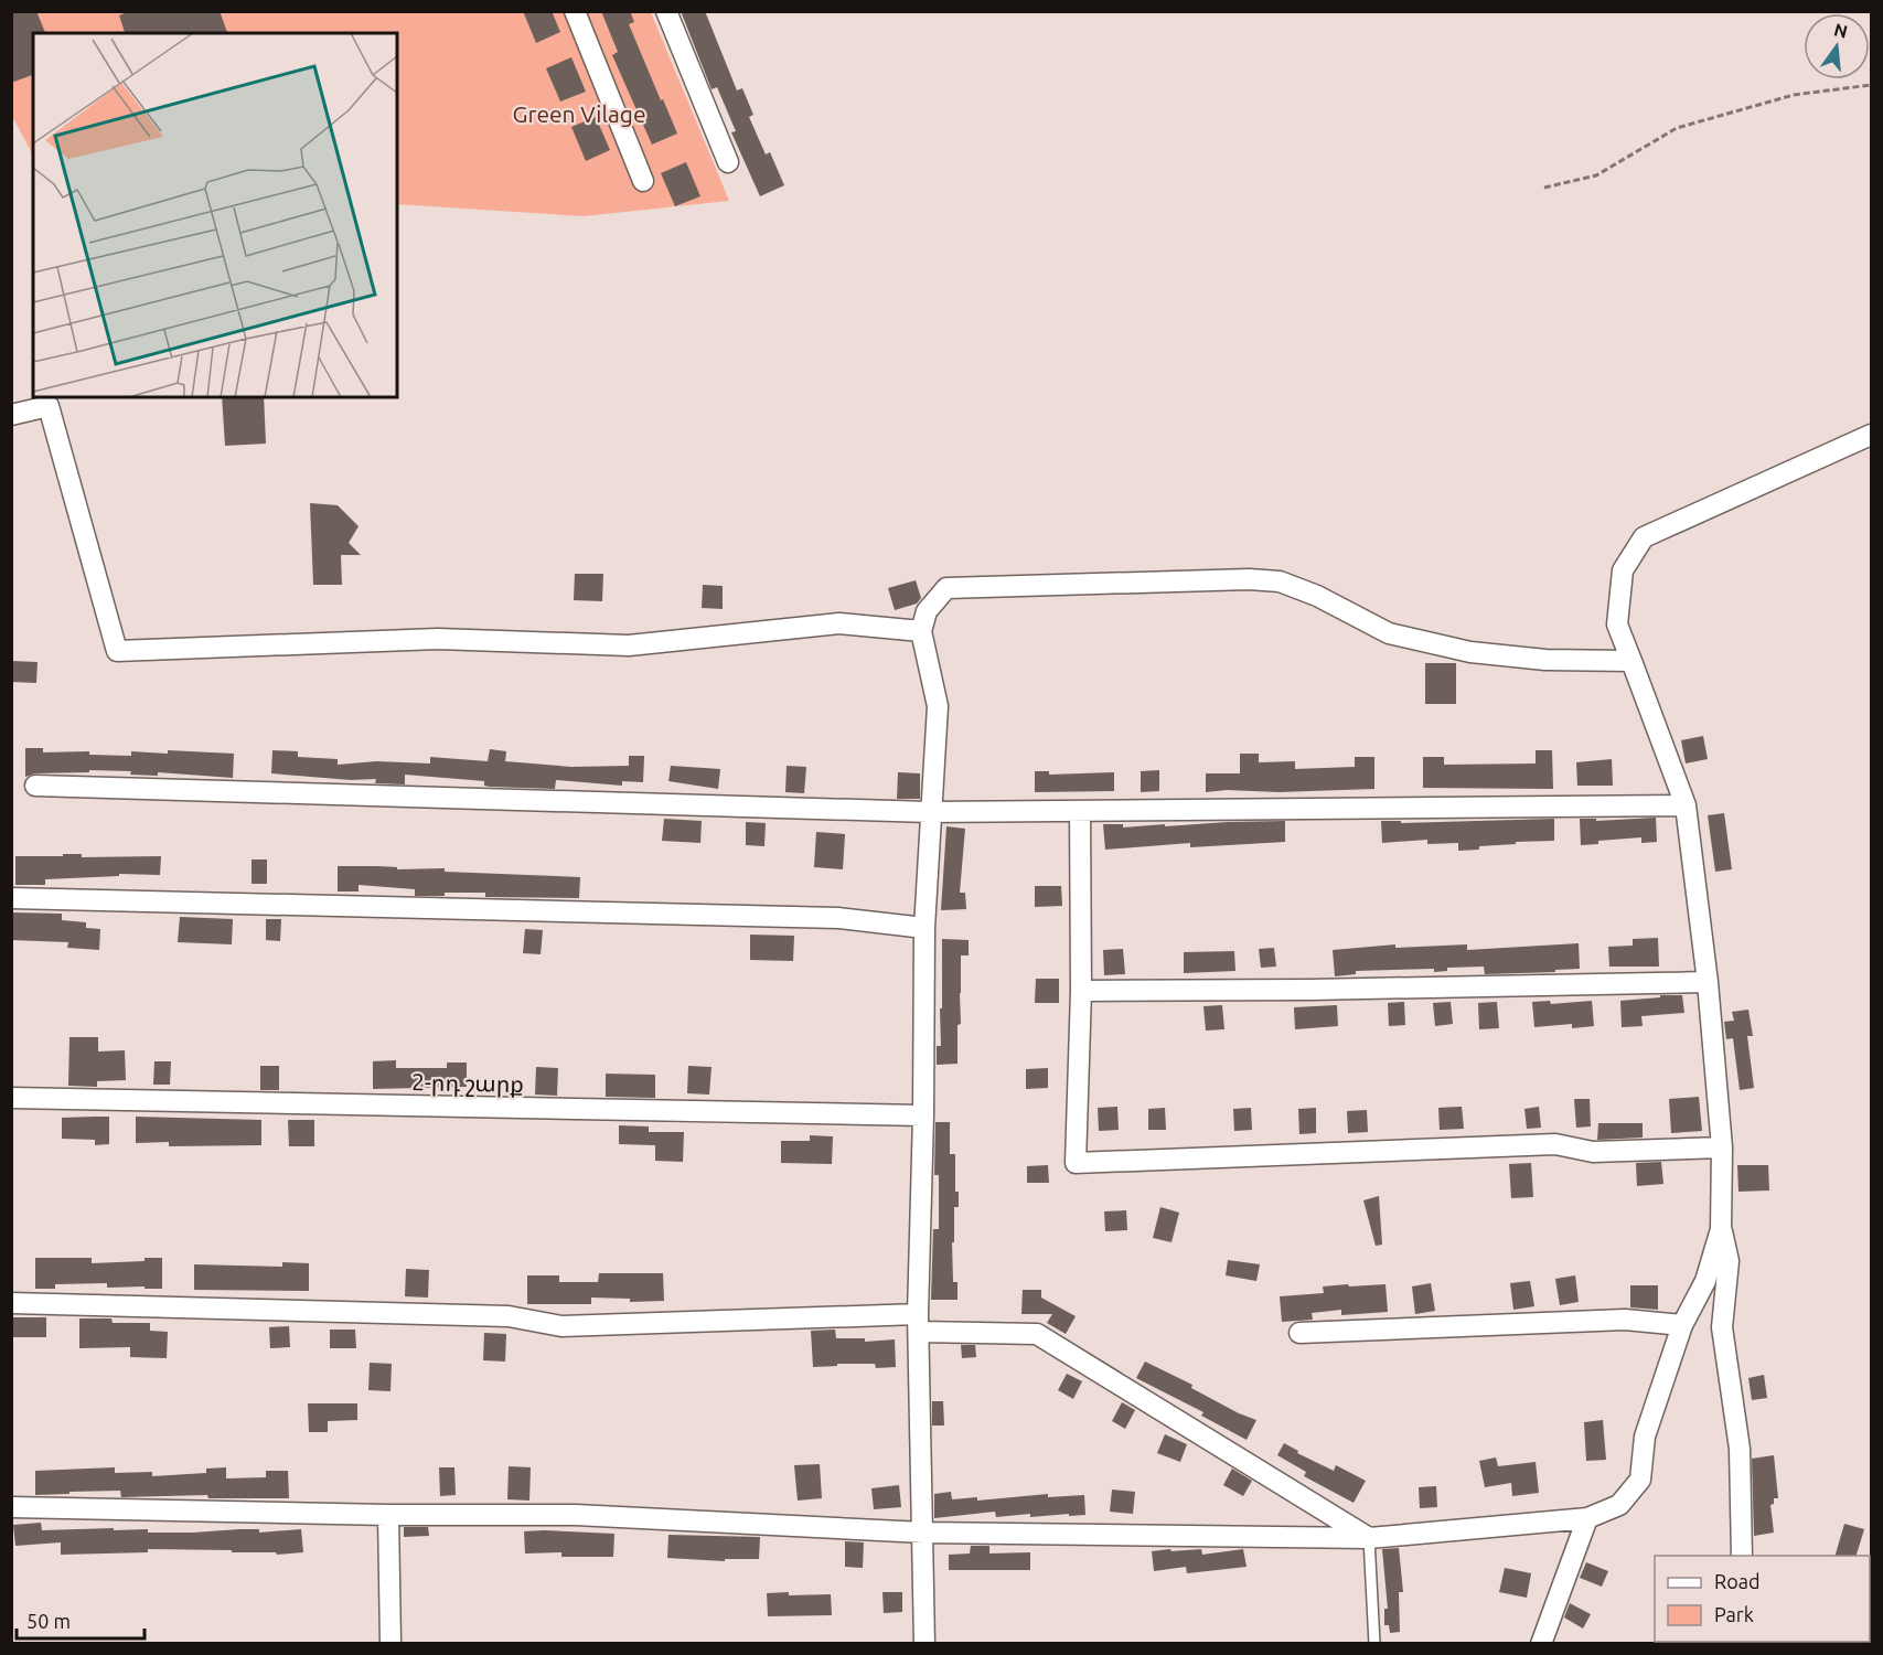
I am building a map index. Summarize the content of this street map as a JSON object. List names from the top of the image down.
{
  "streets": {
    "street": ["2-րդ շարք"]
  },
  "parks": ["Green Vilage"],
  "legend": ["Road", "Park"],
  "scale_bar": "50 m",
  "north": "top"
}
